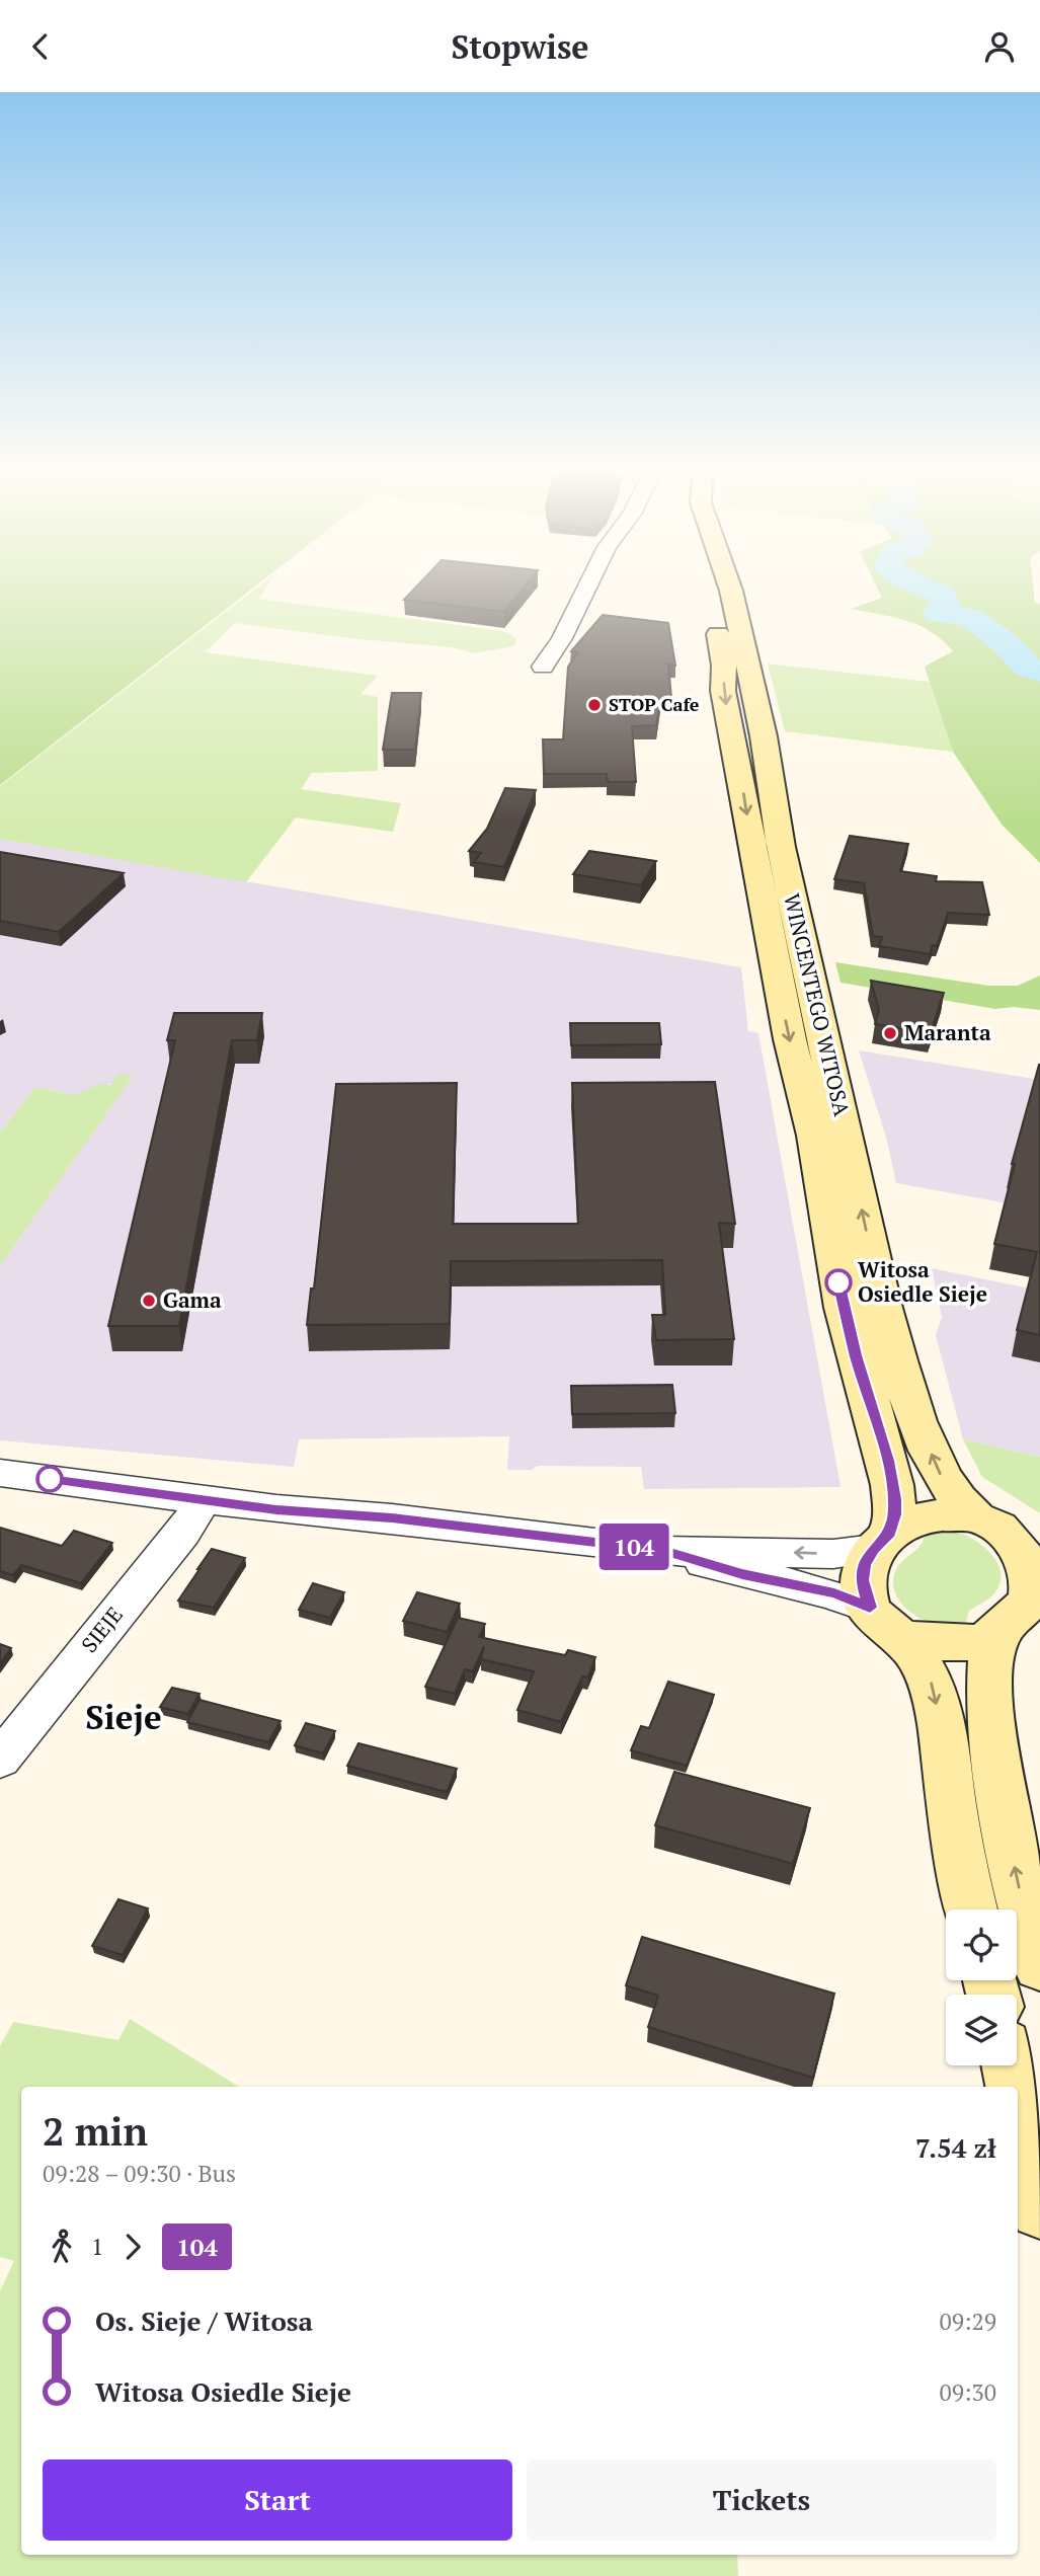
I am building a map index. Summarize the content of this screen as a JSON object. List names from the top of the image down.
{
  "streets": {
    "main road": ["WINCENTEGO WITOSA"],
    "street": ["SIEJE"]
  },
  "districts": ["Sieje"],
  "places": [
    "STOP Cafe",
    "Maranta",
    "Witosa Osiedle Sieje",
    "Gama"
  ],
  "lines": ["bus line 104"],
  "page": {
    "header": "Stopwise",
    "on_map": "104",
    "heading": ["2 min", "09:28 – 09:30 · Bus", "7.54 zł"],
    "legs": ["1", "104"],
    "list": [
      {
        "name": "Os. Sieje / Witosa",
        "value": "09:29"
      },
      {
        "name": "Witosa Osiedle Sieje",
        "value": "09:30"
      }
    ],
    "buttons": ["Start", "Tickets"]
  }
}
